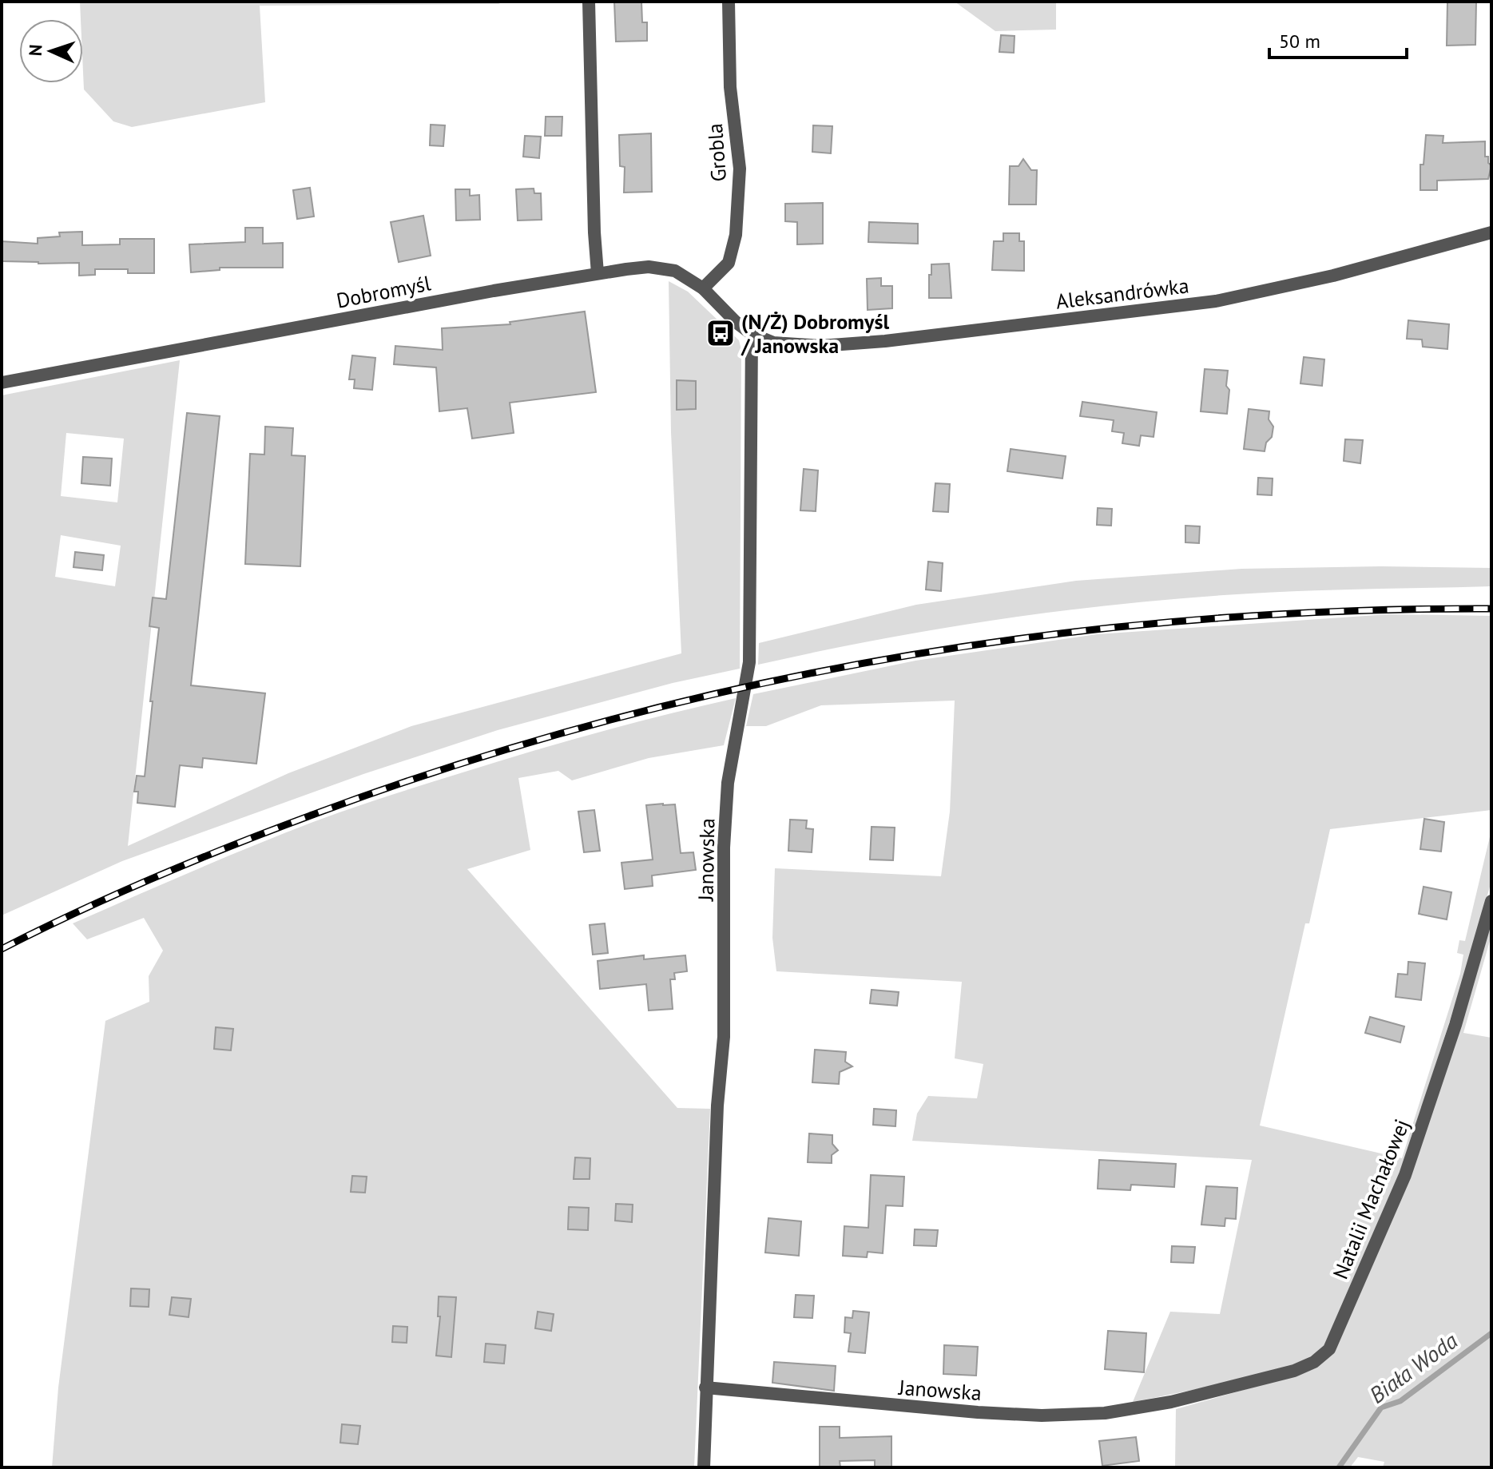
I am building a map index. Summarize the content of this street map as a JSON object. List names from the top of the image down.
{
  "streets": {
    "street": [
      "Grobla",
      "Dobromyśl",
      "Aleksandrówka",
      "Janowska",
      "Natalii Machałowej"
    ]
  },
  "crossings": [
    ["Grobla", "Dobromyśl"],
    ["Dobromyśl", "Aleksandrówka"],
    ["Dobromyśl", "Janowska"],
    ["Aleksandrówka", "Janowska"],
    ["Janowska", "Natalii Machałowej"]
  ],
  "water": ["Biała Woda"],
  "places": {
    "bus stop": ["(N/Ż) Dobromyśl / Janowska"]
  },
  "scale_bar": "50 m",
  "north": "left"
}
